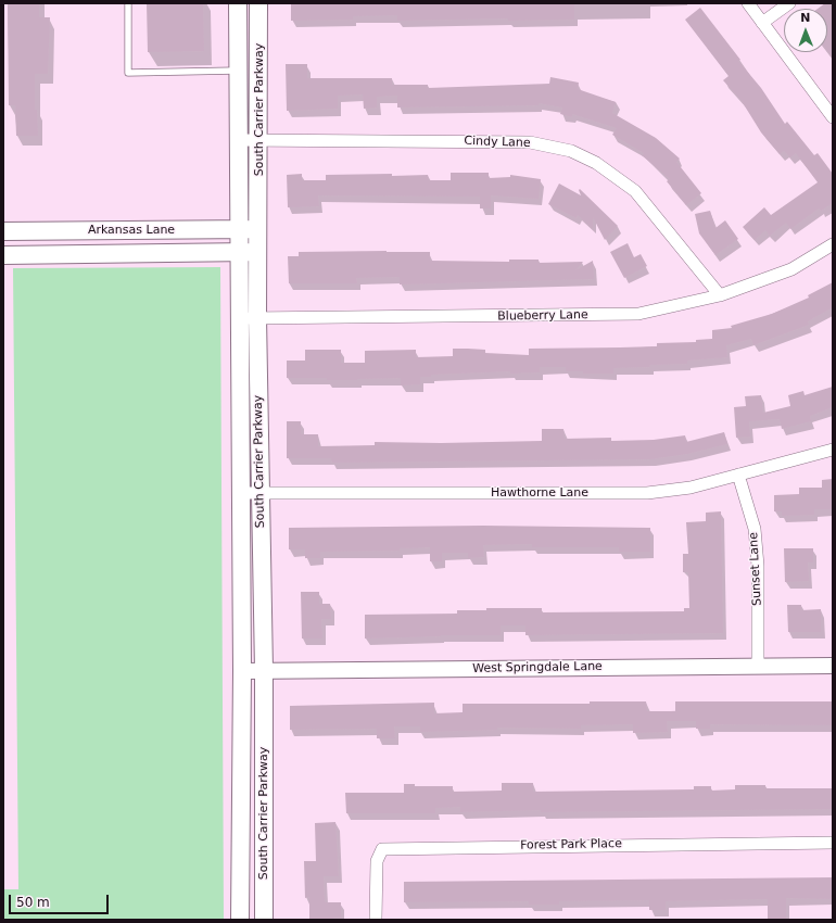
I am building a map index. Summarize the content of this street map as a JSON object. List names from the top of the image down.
{
  "streets": {
    "main road": ["South Carrier Parkway", "Arkansas Lane"],
    "street": [
      "Cindy Lane",
      "Blueberry Lane",
      "Hawthorne Lane",
      "Sunset Lane",
      "West Springdale Lane",
      "Forest Park Place"
    ]
  },
  "crossings": [
    ["South Carrier Parkway", "Cindy Lane"],
    ["South Carrier Parkway", "Arkansas Lane"],
    ["South Carrier Parkway", "Blueberry Lane"],
    ["South Carrier Parkway", "Hawthorne Lane"],
    ["South Carrier Parkway", "West Springdale Lane"],
    ["Cindy Lane", "Blueberry Lane"],
    ["Hawthorne Lane", "Sunset Lane"],
    ["Sunset Lane", "West Springdale Lane"]
  ],
  "scale_bar": "50 m",
  "north": "top"
}
